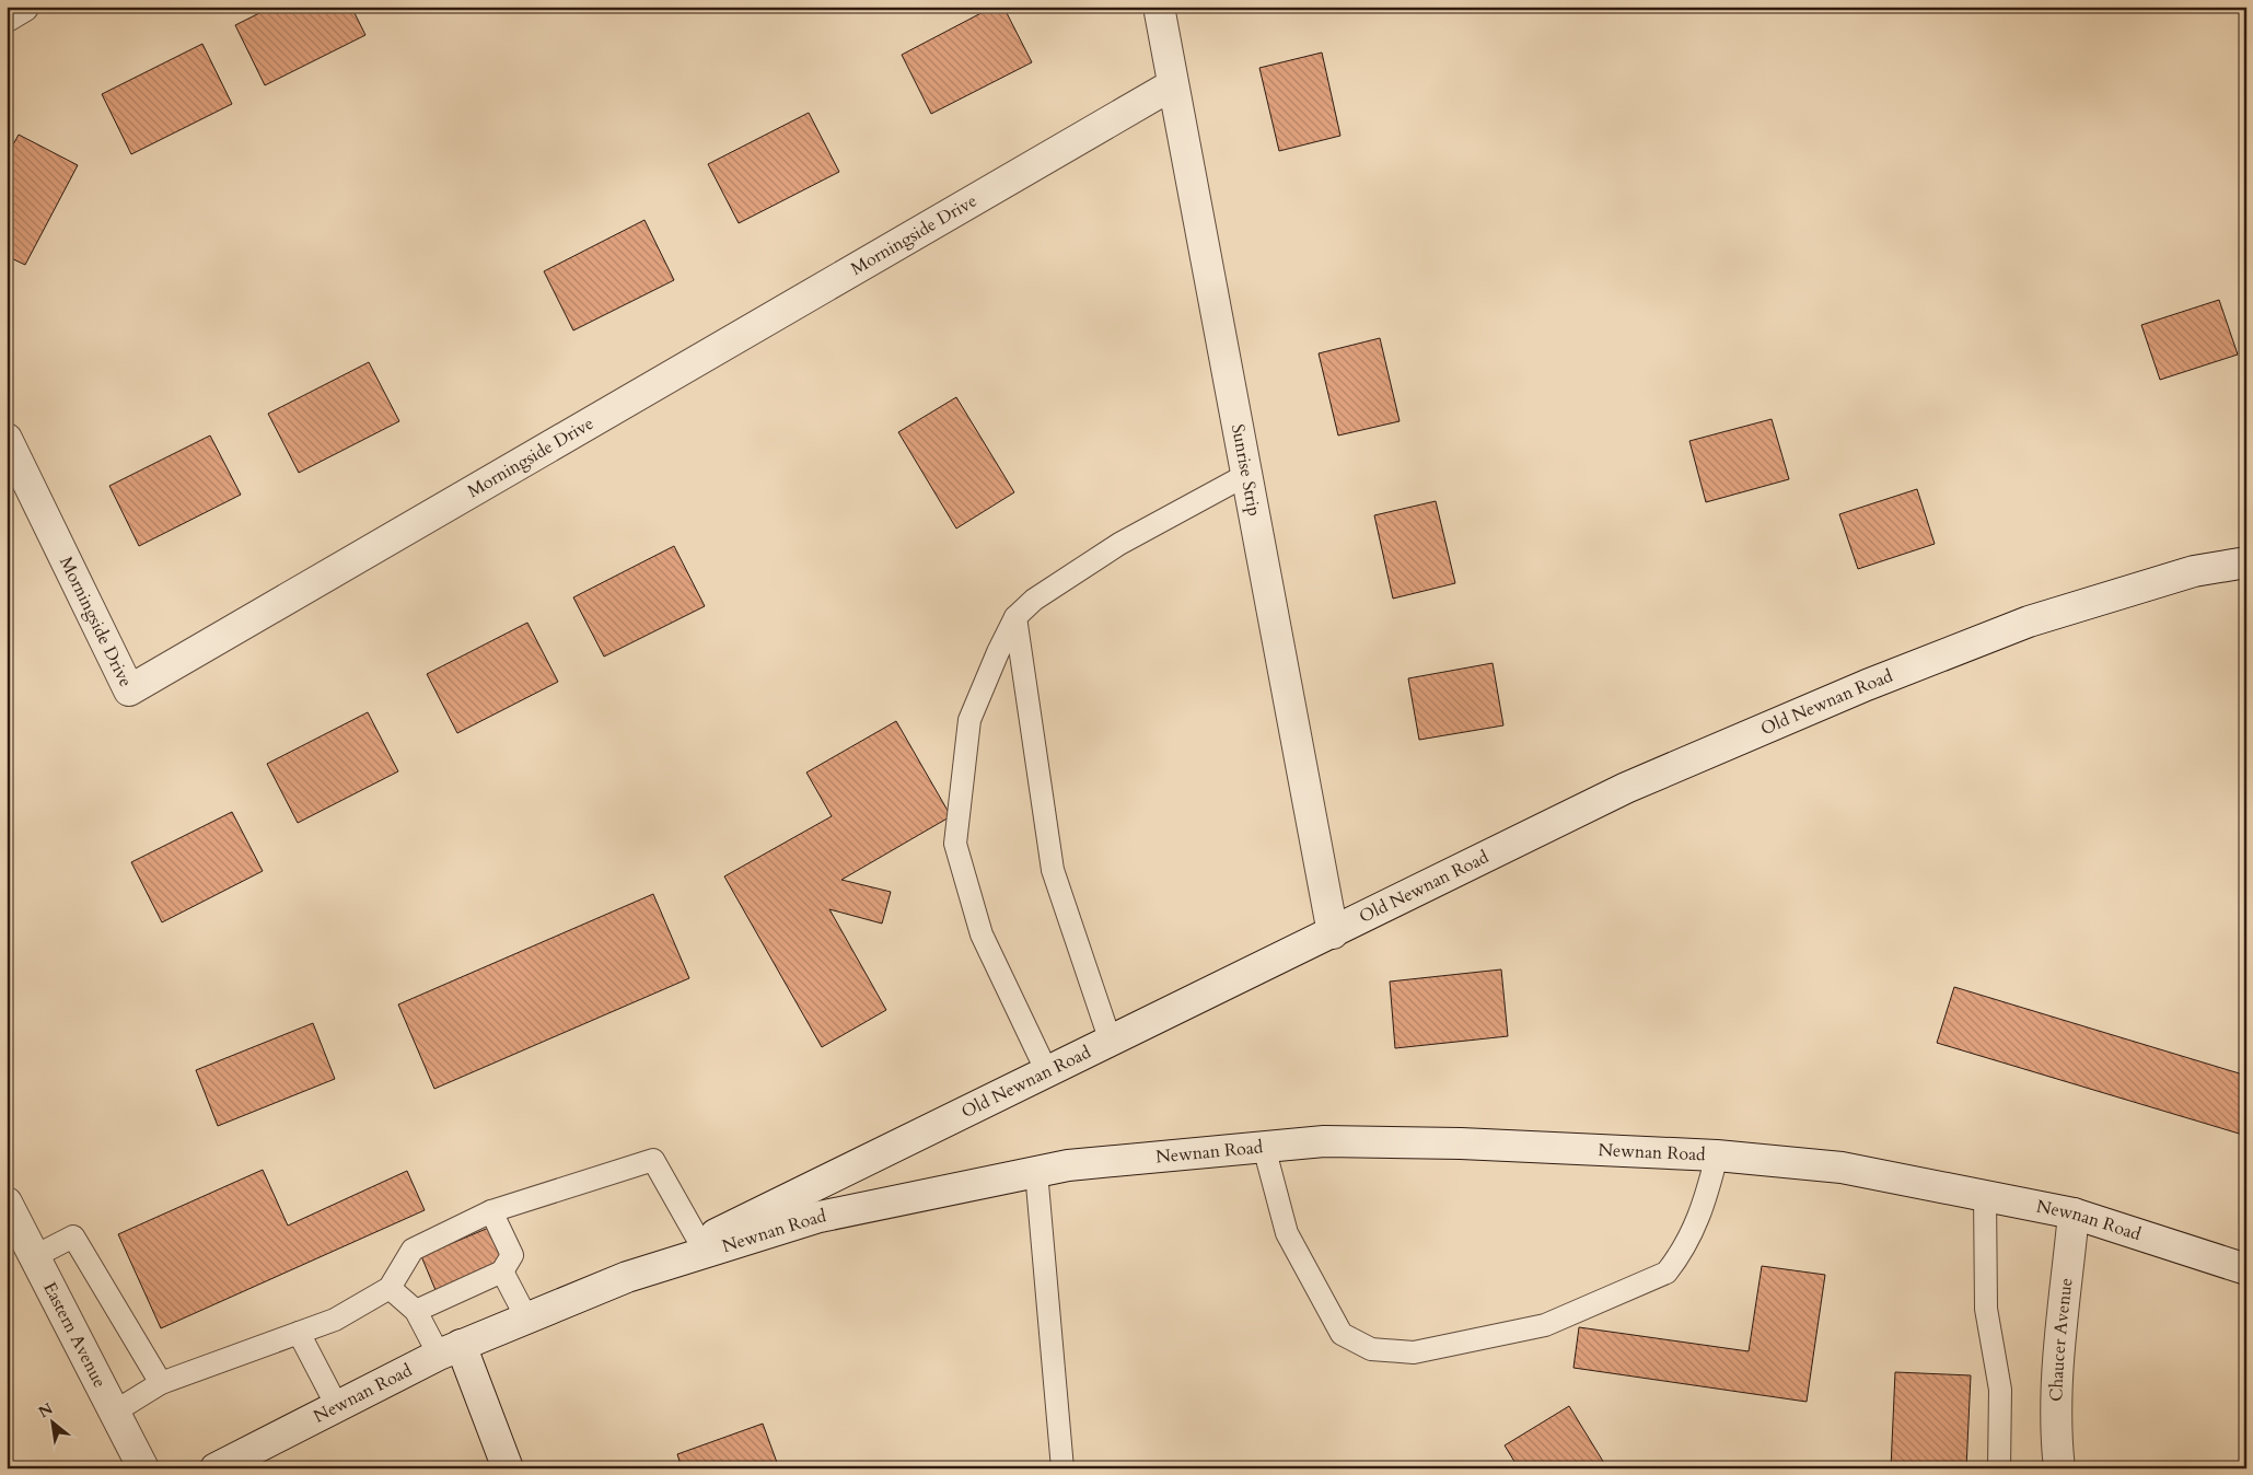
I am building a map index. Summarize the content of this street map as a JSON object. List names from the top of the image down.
{
  "streets": {
    "street": [
      "Morningside Drive",
      "Sunrise Strip",
      "Old Newnan Road",
      "Newnan Road",
      "Eastern Avenue",
      "Chaucer Avenue"
    ]
  },
  "crossings": [
    ["Morningside Drive", "Sunrise Strip"],
    ["Sunrise Strip", "Old Newnan Road"],
    ["Old Newnan Road", "Newnan Road"],
    ["Newnan Road", "Chaucer Avenue"]
  ],
  "north": "top left"
}
